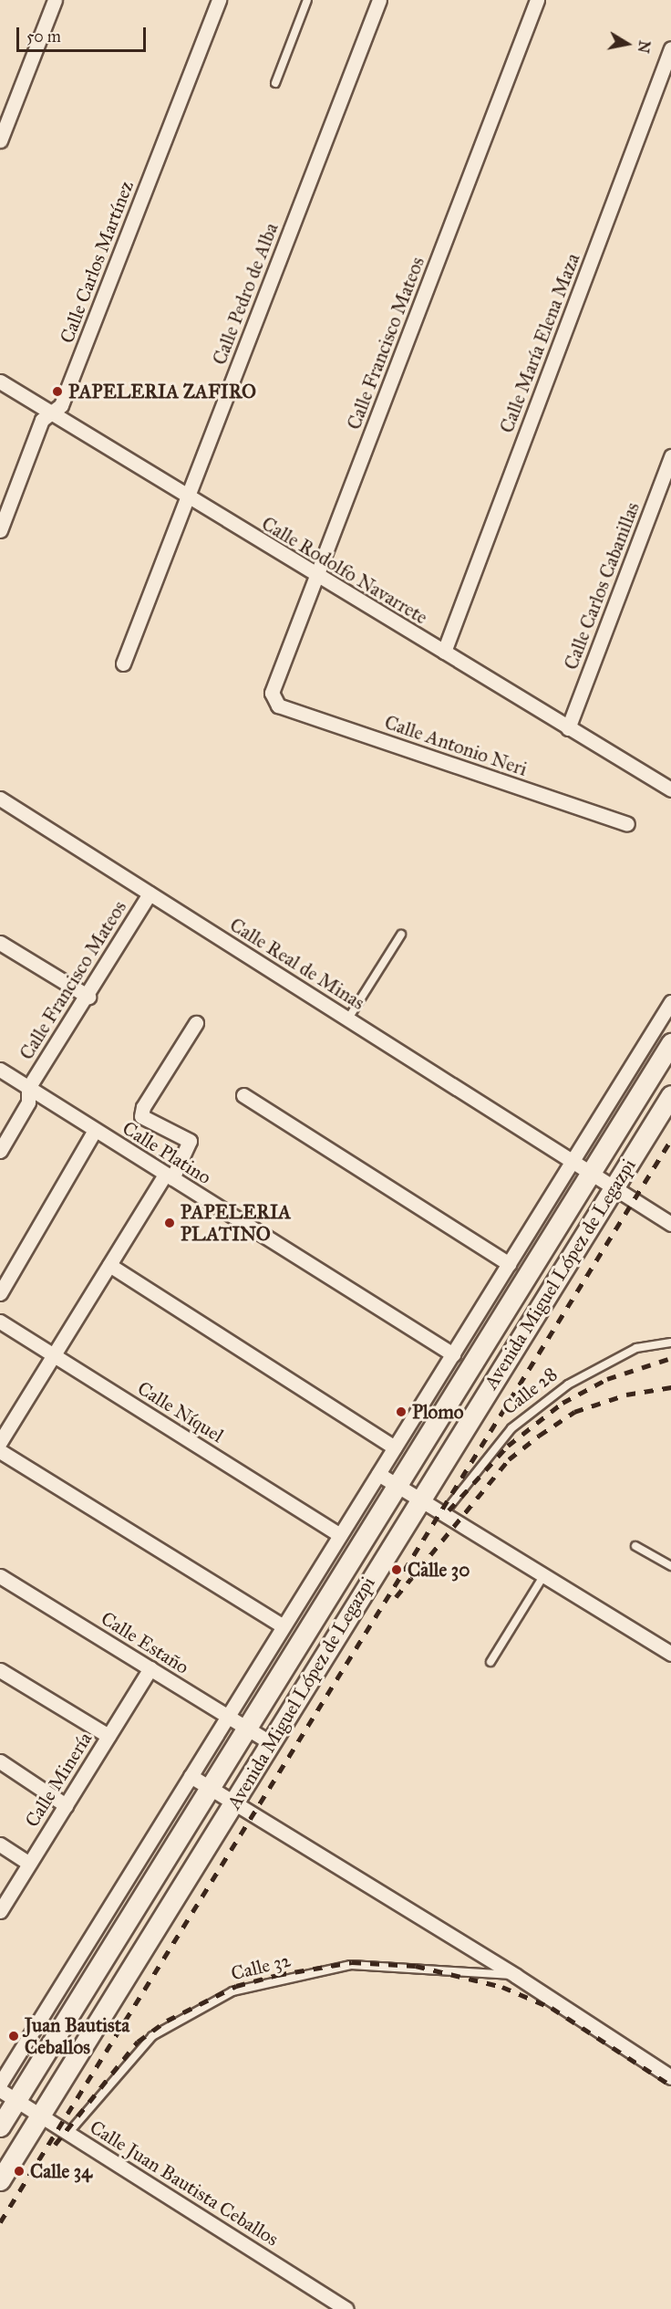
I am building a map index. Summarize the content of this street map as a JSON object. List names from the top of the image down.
{
  "streets": {
    "main road": ["Avenida Miguel López de Legazpi"],
    "street": [
      "Calle Carlos Martínez",
      "Calle Pedro de Alba",
      "Calle Francisco Mateos",
      "Calle María Elena Maza",
      "Calle Rodolfo Navarrete",
      "Calle Carlos Cabanillas",
      "Calle Antonio Neri",
      "Calle Real de Minas",
      "Calle Platino",
      "Calle Níquel",
      "Calle Estaño",
      "Calle Minería",
      "Calle 32",
      "Calle Juan Bautista Ceballos"
    ],
    "lane": ["Calle 28"]
  },
  "crossings": [
    ["Calle Carlos Martínez", "Calle Rodolfo Navarrete"],
    ["Calle Pedro de Alba", "Calle Rodolfo Navarrete"],
    ["Calle Francisco Mateos", "Calle Rodolfo Navarrete"],
    ["Calle Francisco Mateos", "Calle Antonio Neri"],
    ["Calle Francisco Mateos", "Calle Real de Minas"],
    ["Calle Francisco Mateos", "Calle Platino"],
    ["Calle María Elena Maza", "Calle Rodolfo Navarrete"],
    ["Calle Rodolfo Navarrete", "Calle Carlos Cabanillas"],
    ["Calle Real de Minas", "Avenida Miguel López de Legazpi"],
    ["Avenida Miguel López de Legazpi", "Calle Estaño"],
    ["Avenida Miguel López de Legazpi", "Calle 32"],
    ["Avenida Miguel López de Legazpi", "Calle Juan Bautista Ceballos"],
    ["Calle Estaño", "Calle Minería"],
    ["Calle 32", "Calle Juan Bautista Ceballos"]
  ],
  "places": [
    "PAPELERIA ZAFIRO",
    "PAPELERIA PLATINO",
    "Plomo",
    "Calle 30",
    "Juan Bautista Ceballos",
    "Calle 34"
  ],
  "scale_bar": "50 m",
  "north": "right"
}
